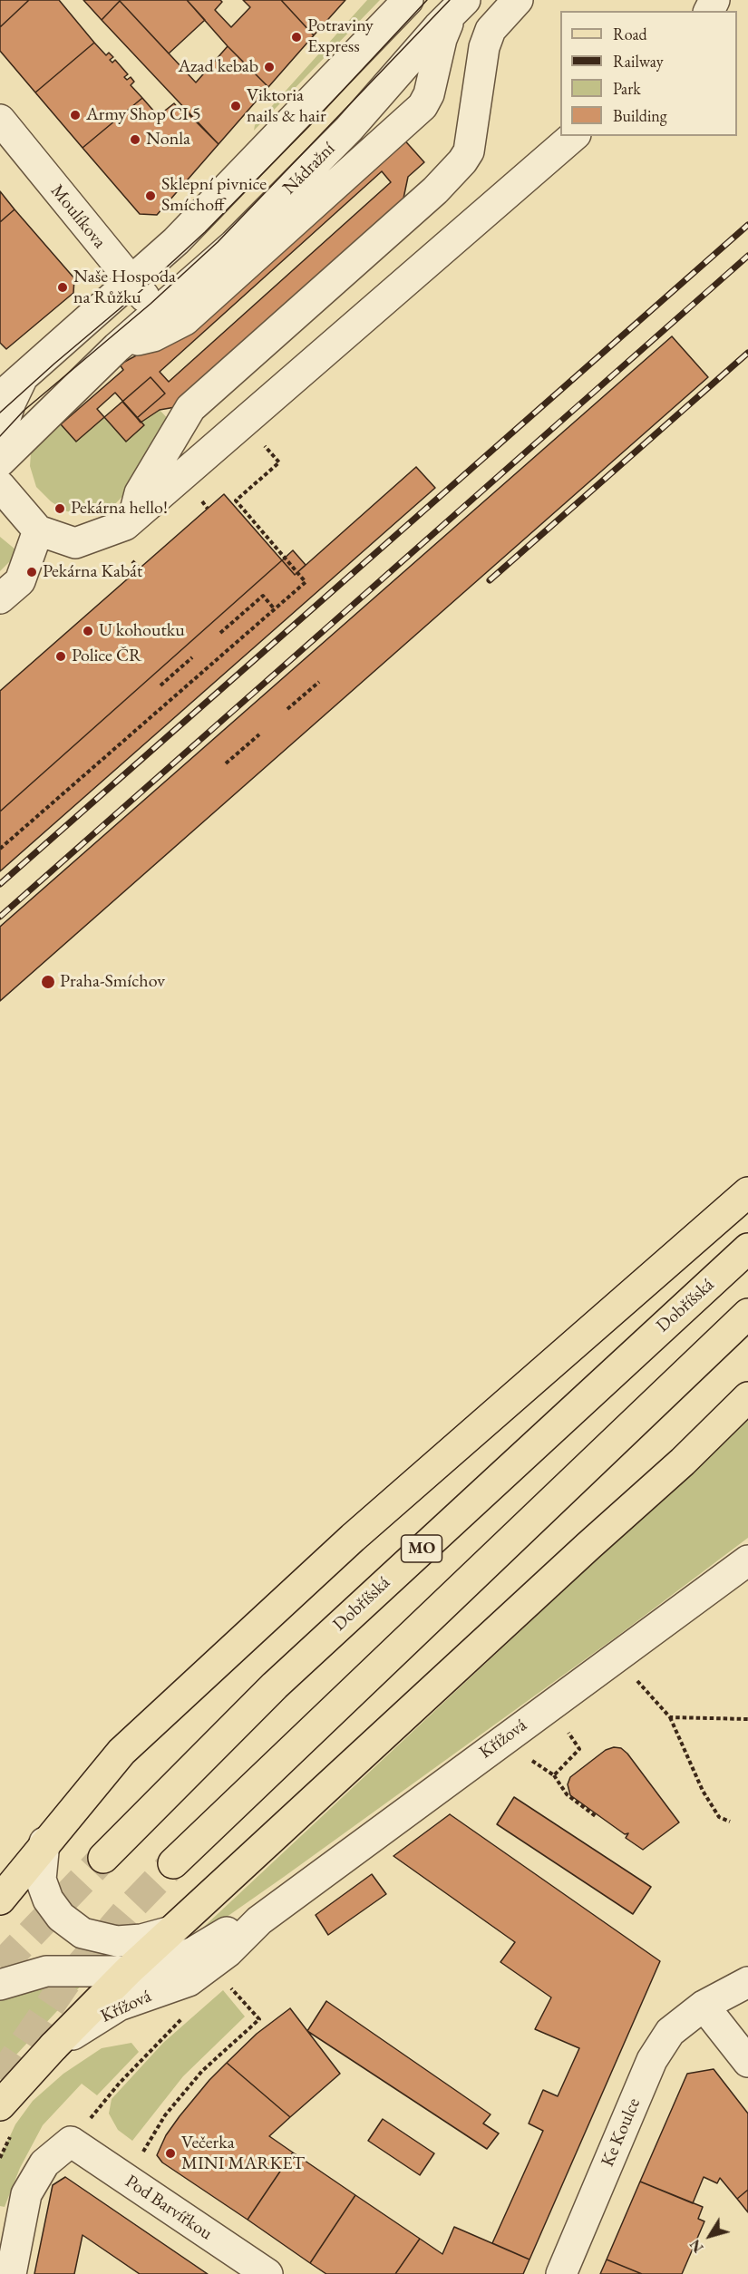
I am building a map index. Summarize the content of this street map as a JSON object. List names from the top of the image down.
{
  "streets": {
    "main road": ["Dobříšská", "MO", "Křížová"],
    "street": [
      "Nádražní",
      "Moulíkova",
      "Ke Koulce",
      "Pod Barvířkou"
    ]
  },
  "crossings": [
    ["Nádražní", "Moulíkova"]
  ],
  "places": [
    "Potraviny Express",
    "Azad kebab",
    "Viktoria nails & hair",
    "Army Shop CI 5",
    "Nonla",
    "Sklepní pivnice Smíchoff",
    "Naše Hospoda na Růžku",
    "Pekárna hello!",
    "Pekárna Kabát",
    "U kohoutku",
    "Police ČR",
    "Praha-Smíchov",
    "Večerka MINI MARKET"
  ],
  "legend": [
    "Road",
    "Railway",
    "Park",
    "Building"
  ],
  "north": "bottom left"
}
